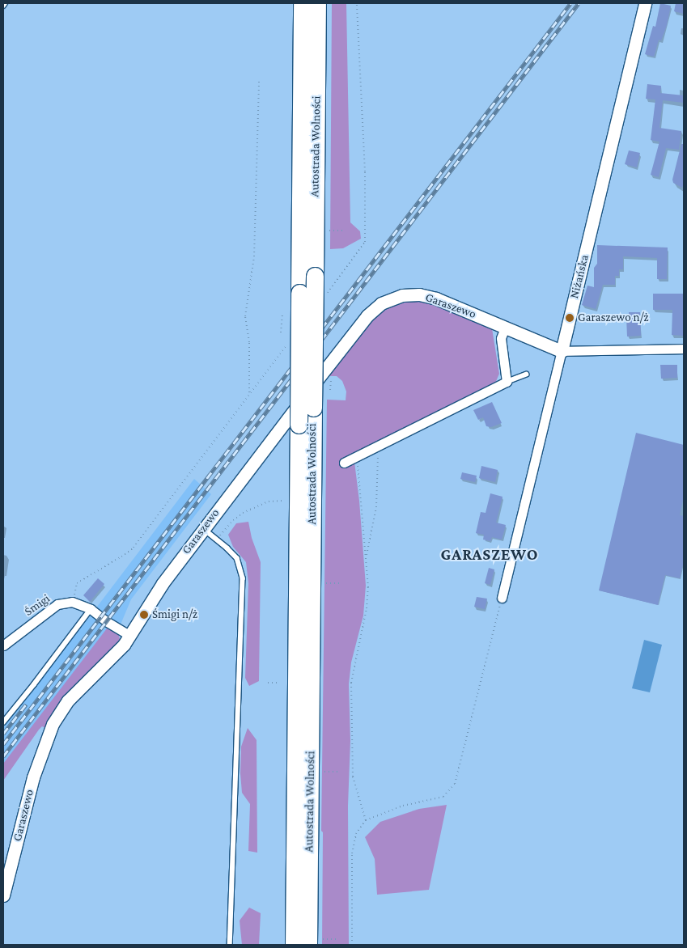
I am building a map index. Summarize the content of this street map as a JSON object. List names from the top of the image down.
{
  "streets": {
    "highway": ["Autostrada Wolności"],
    "street": ["Niżańska", "Garaszewo", "Śmigi"]
  },
  "crossings": [
    ["Niżańska", "Garaszewo"]
  ],
  "districts": ["GARASZEWO"],
  "places": ["Garaszewo n/ż", "Śmigi n/ż"]
}
